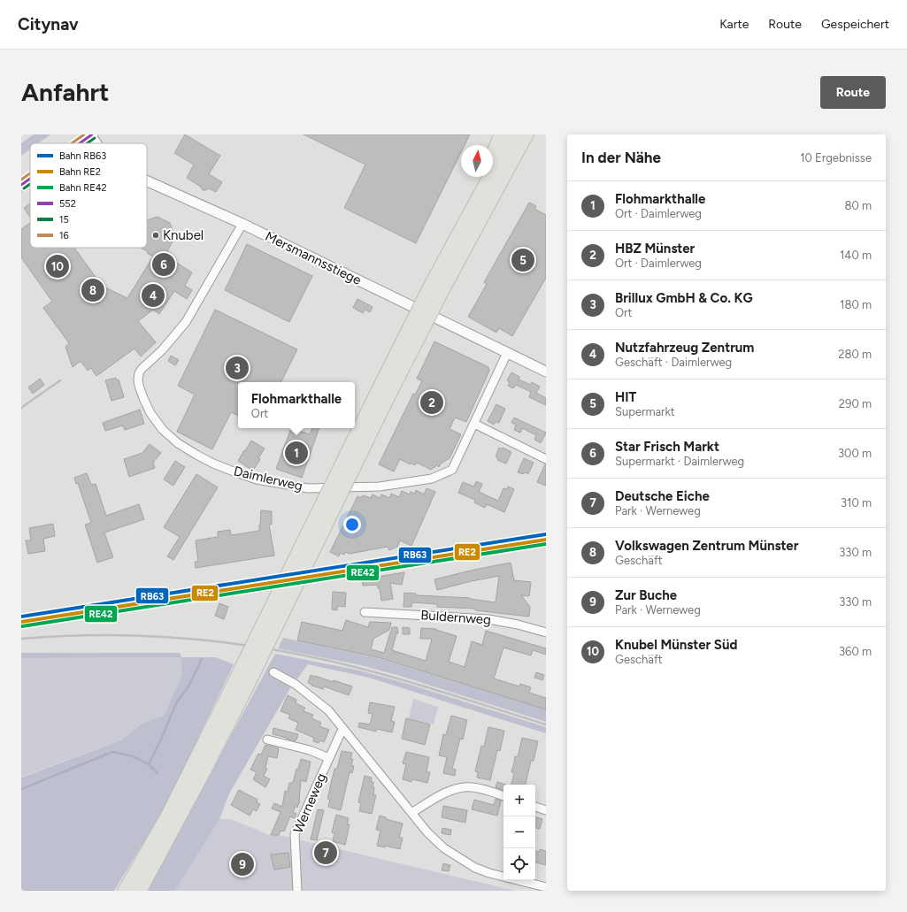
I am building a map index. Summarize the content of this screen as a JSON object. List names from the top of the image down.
{
  "streets": {
    "street": [
      "Mersmannsstiege",
      "Daimlerweg",
      "Buldernweg",
      "Werneweg"
    ]
  },
  "crossings": [
    ["Mersmannsstiege", "Daimlerweg"]
  ],
  "places": ["Knubel"],
  "lines": [
    "transit line 552",
    "transit line 16",
    "transit line 15",
    "rail line RB63",
    "rail line RE2",
    "rail line RE42"
  ],
  "legend": [
    "Bahn RB63",
    "Bahn RE2",
    "Bahn RE42",
    "552",
    "15",
    "16"
  ],
  "north": "top",
  "page": {
    "header": "Citynav",
    "nav": ["Karte", "Route", "Gespeichert"],
    "buttons": "Route",
    "title": "Anfahrt",
    "heading": ["In der Nähe", "10 Ergebnisse"],
    "list": [
      {
        "mark": "1",
        "name": "Flohmarkthalle",
        "note": "Ort · Daimlerweg",
        "value": "80 m"
      },
      {
        "mark": "2",
        "name": "HBZ Münster",
        "note": "Ort · Daimlerweg",
        "value": "140 m"
      },
      {
        "mark": "3",
        "name": "Brillux GmbH & Co. KG",
        "note": "Ort",
        "value": "180 m"
      },
      {
        "mark": "4",
        "name": "Nutzfahrzeug Zentrum",
        "note": "Geschäft · Daimlerweg",
        "value": "280 m"
      },
      {
        "mark": "5",
        "name": "HIT",
        "note": "Supermarkt",
        "value": "290 m"
      },
      {
        "mark": "6",
        "name": "Star Frisch Markt",
        "note": "Supermarkt · Daimlerweg",
        "value": "300 m"
      },
      {
        "mark": "7",
        "name": "Deutsche Eiche",
        "note": "Park · Werneweg",
        "value": "310 m"
      },
      {
        "mark": "8",
        "name": "Volkswagen Zentrum Münster",
        "note": "Geschäft",
        "value": "330 m"
      },
      {
        "mark": "9",
        "name": "Zur Buche",
        "note": "Park · Werneweg",
        "value": "330 m"
      },
      {
        "mark": "10",
        "name": "Knubel Münster Süd",
        "note": "Geschäft",
        "value": "360 m"
      }
    ],
    "pins": [
      "5",
      "6",
      "10",
      "8",
      "4",
      "3",
      "2",
      "1",
      "7",
      "9"
    ],
    "popup": ["Flohmarkthalle", "Ort"],
    "map_buttons": ["+", "−"]
  }
}
